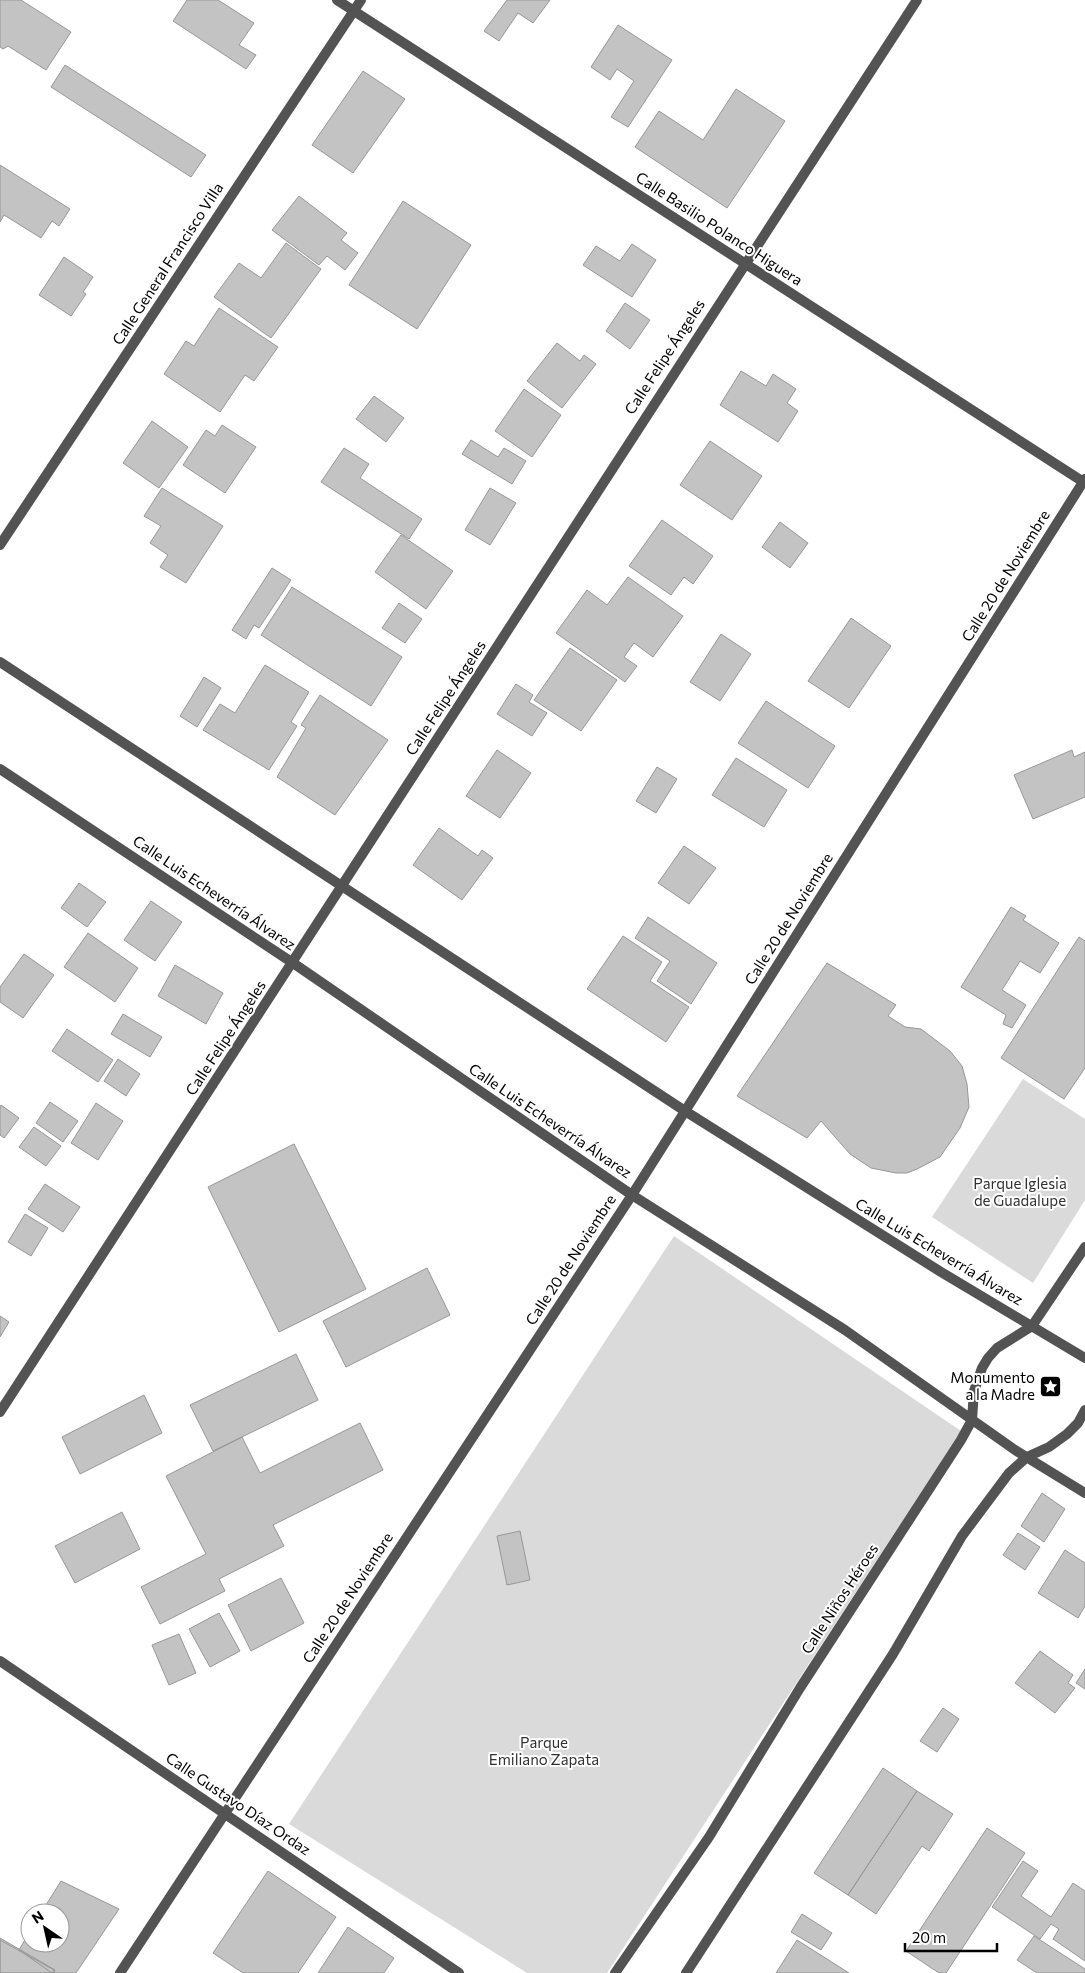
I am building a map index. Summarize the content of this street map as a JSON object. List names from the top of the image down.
{
  "streets": {
    "street": [
      "Calle Basilio Polanco Higuera",
      "Calle General Francisco Villa",
      "Calle Felipe Ángeles",
      "Calle 20 de Noviembre",
      "Calle Luis Echeverría Álvarez",
      "Calle Niños Héroes",
      "Calle Gustavo Díaz Ordaz"
    ]
  },
  "crossings": [
    ["Calle Basilio Polanco Higuera", "Calle General Francisco Villa"],
    ["Calle Basilio Polanco Higuera", "Calle Felipe Ángeles"],
    ["Calle Basilio Polanco Higuera", "Calle 20 de Noviembre"],
    ["Calle Felipe Ángeles", "Calle Luis Echeverría Álvarez"],
    ["Calle 20 de Noviembre", "Calle Luis Echeverría Álvarez"],
    ["Calle 20 de Noviembre", "Calle Gustavo Díaz Ordaz"],
    ["Calle Luis Echeverría Álvarez", "Calle Niños Héroes"]
  ],
  "parks": ["Parque Iglesia de Guadalupe", "Parque Emiliano Zapata"],
  "places": {
    "place": ["Monumento a la Madre"]
  },
  "scale_bar": "20 m",
  "north": "top left"
}
